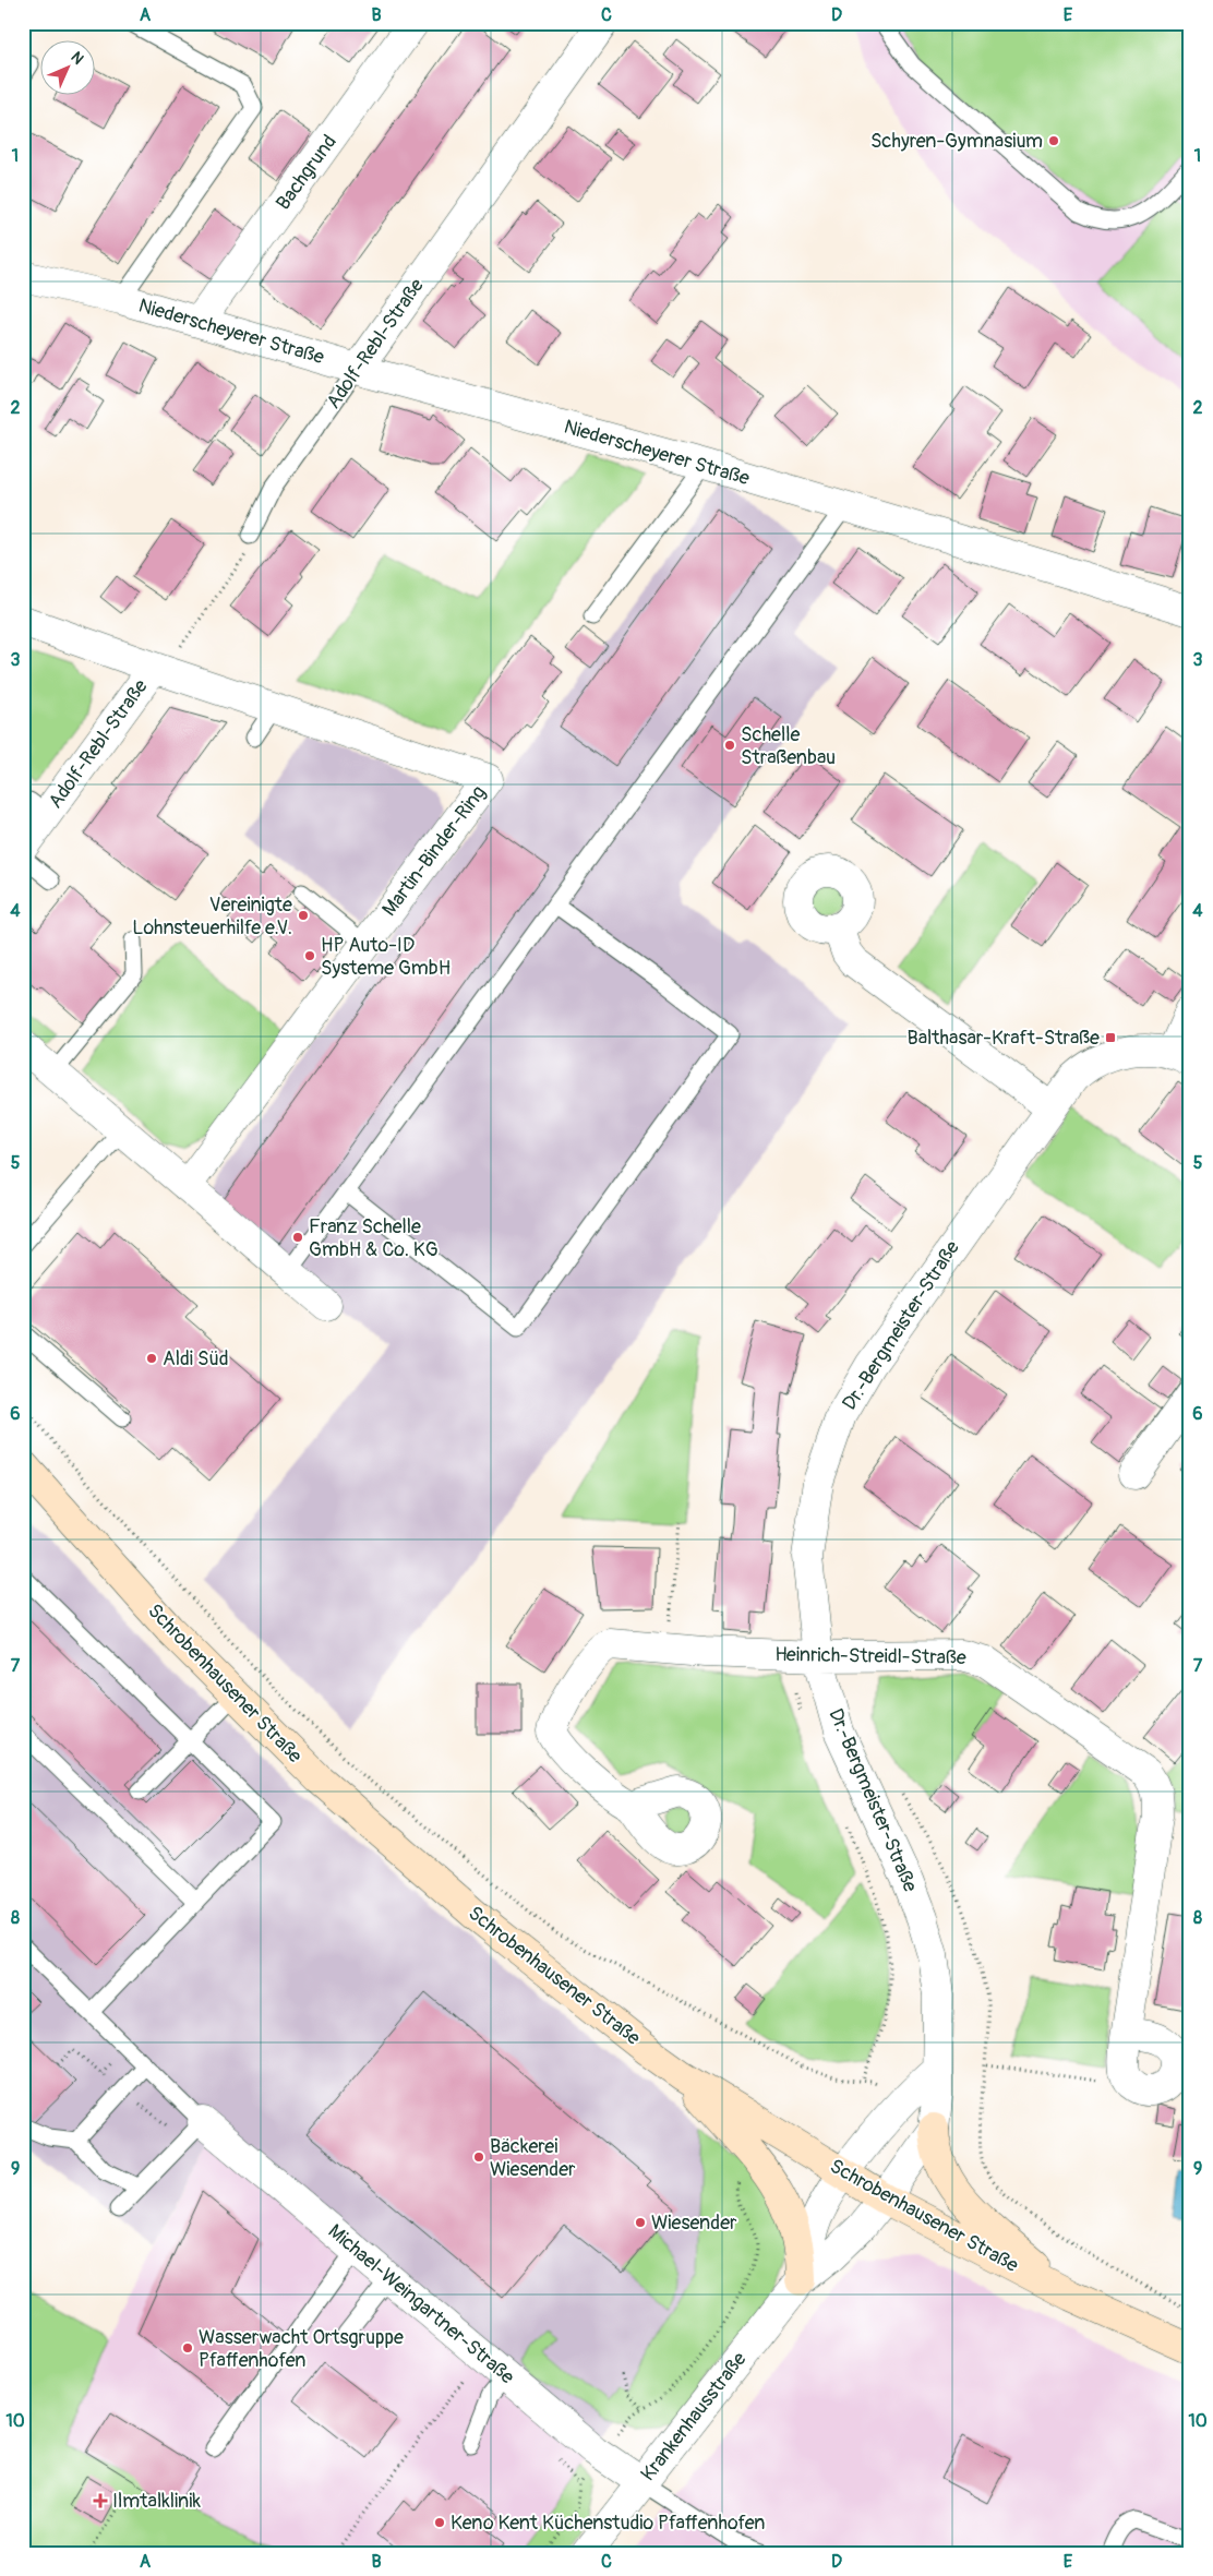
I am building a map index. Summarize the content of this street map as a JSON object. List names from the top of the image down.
{
  "streets": {
    "main road": ["Schrobenhausener Straße"],
    "street": [
      "Bachgrund",
      "Niederscheyerer Straße",
      "Adolf-Rebl-Straße",
      "Martin-Binder-Ring",
      "Dr.-Bergmeister-Straße",
      "Heinrich-Streidl-Straße",
      "Michael-Weingartner-Straße",
      "Krankenhausstraße"
    ]
  },
  "crossings": [
    ["Bachgrund", "Niederscheyerer Straße"],
    ["Niederscheyerer Straße", "Adolf-Rebl-Straße"],
    ["Adolf-Rebl-Straße", "Martin-Binder-Ring"],
    ["Dr.-Bergmeister-Straße", "Heinrich-Streidl-Straße"],
    ["Dr.-Bergmeister-Straße", "Schrobenhausener Straße"],
    ["Dr.-Bergmeister-Straße", "Krankenhausstraße"],
    ["Schrobenhausener Straße", "Krankenhausstraße"],
    ["Michael-Weingartner-Straße", "Krankenhausstraße"]
  ],
  "places": {
    "other": [
      "Schyren-Gymnasium",
      "Schelle Straßenbau",
      "Vereinigte Lohnsteuerhilfe e.V.",
      "HP Auto-ID Systeme GmbH",
      "Franz Schelle GmbH & Co. KG",
      "Aldi Süd",
      "Bäckerei Wiesender",
      "Wiesender",
      "Wasserwacht Ortsgruppe Pfaffenhofen",
      "Keno Kent Küchenstudio Pfaffenhofen"
    ],
    "transit": ["Balthasar-Kraft-Straße"],
    "health": ["Ilmtalklinik"]
  },
  "north": "top right",
  "grid": {
    "columns": [
      "A",
      "B",
      "C",
      "D",
      "E"
    ],
    "rows": [
      "1",
      "2",
      "3",
      "4",
      "5",
      "6",
      "7",
      "8",
      "9",
      "10"
    ]
  }
}
